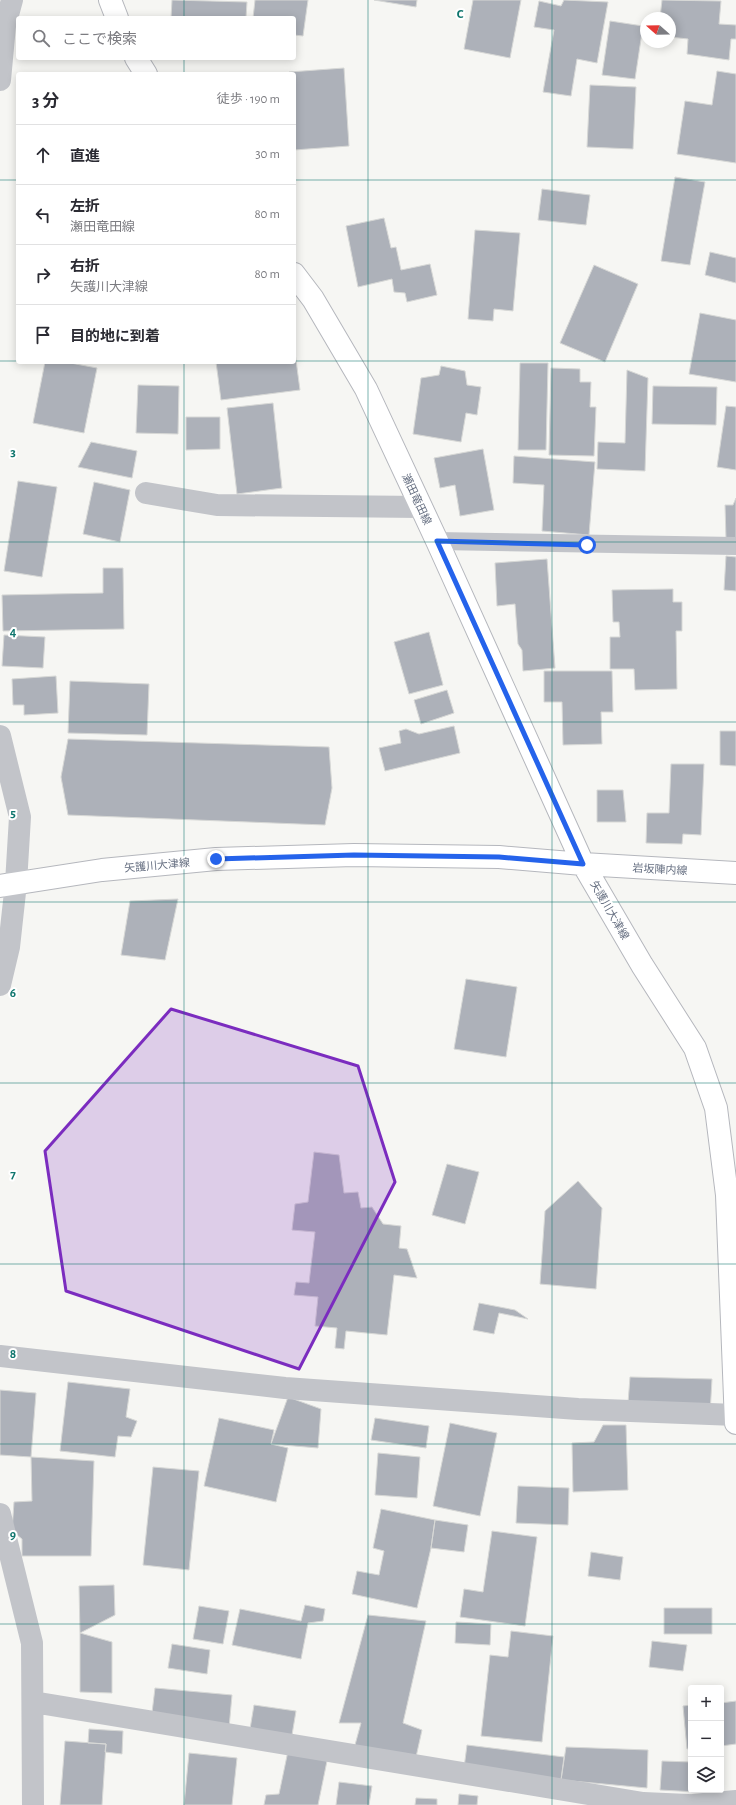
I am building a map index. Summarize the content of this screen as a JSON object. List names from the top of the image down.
{
  "streets": {
    "main road": ["瀬田竜田線", "矢護川大津線", "岩坂陣内線"]
  },
  "crossings": [
    ["瀬田竜田線", "矢護川大津線"],
    ["瀬田竜田線", "岩坂陣内線"],
    ["矢護川大津線", "岩坂陣内線"]
  ],
  "north": "left",
  "page": {
    "search": "ここで検索",
    "heading": ["3 分", "徒歩 · 190 m"],
    "list": [
      ["直進", "30 m"],
      ["左折", "瀬田竜田線", "80 m"],
      ["右折", "矢護川大津線", "80 m"],
      "目的地に到着"
    ],
    "map_buttons": ["+", "−"]
  },
  "grid": {
    "columns": ["C"],
    "rows": [
      "3",
      "4",
      "5",
      "6",
      "7",
      "8",
      "9"
    ]
  }
}
